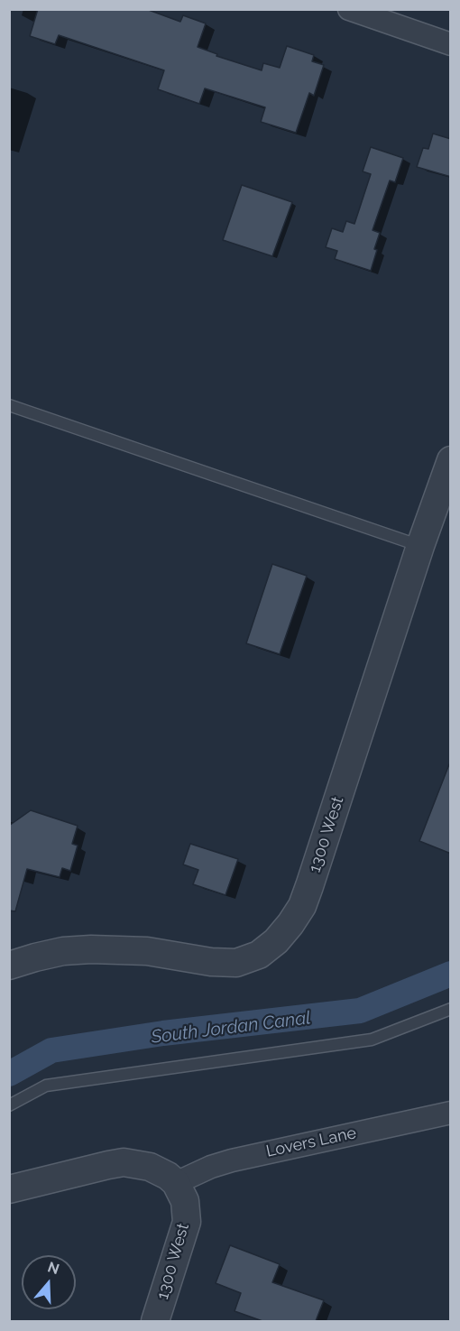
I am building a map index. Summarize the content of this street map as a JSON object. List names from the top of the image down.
{
  "streets": {
    "street": ["1300 West", "Lovers Lane"]
  },
  "crossings": [
    ["1300 West", "Lovers Lane"]
  ],
  "water": ["South Jordan Canal"],
  "north": "top"
}
